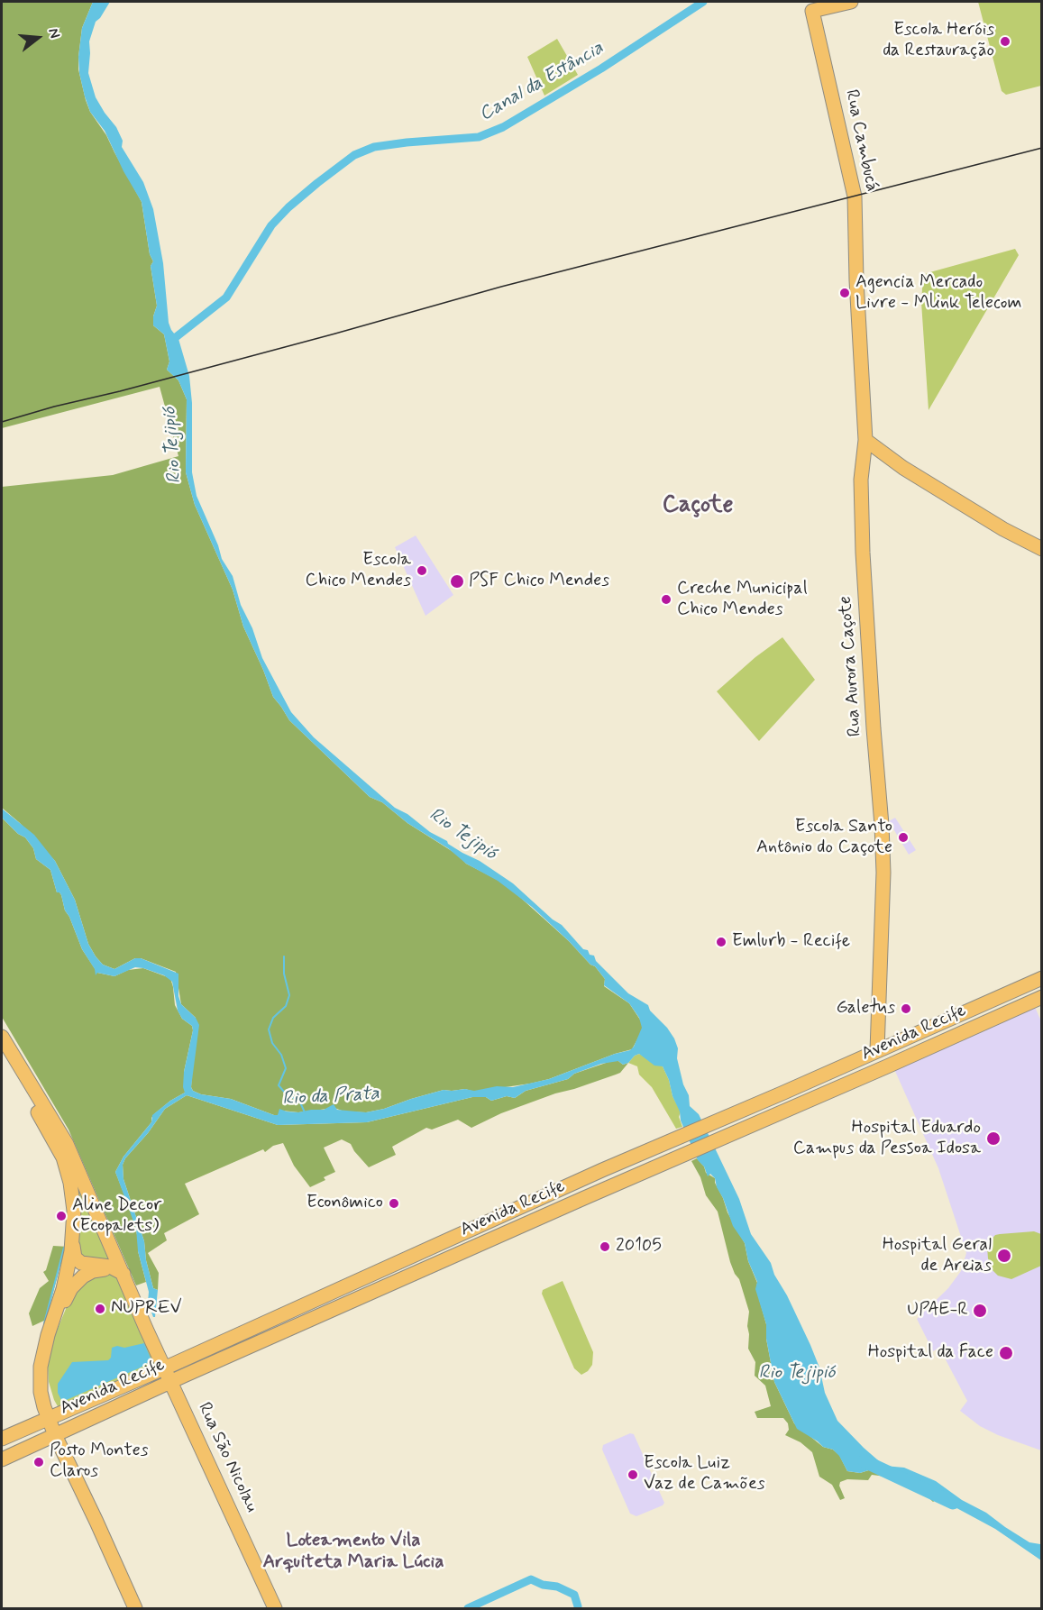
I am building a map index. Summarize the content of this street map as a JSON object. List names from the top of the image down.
{
  "streets": {
    "main road": [
      "Rua Cambucá",
      "Rua Aurora Caçote",
      "Avenida Recife",
      "Rua São Nicolau"
    ]
  },
  "crossings": [
    ["Rua Cambucá", "Rua Aurora Caçote"],
    ["Rua Aurora Caçote", "Avenida Recife"],
    ["Avenida Recife", "Rua São Nicolau"]
  ],
  "districts": ["Caçote", "Loteamento Vila Arquiteta Maria Lúcia"],
  "water": ["Canal da Estância", "Rio Tejipió", "Rio da Prata"],
  "places": [
    "Escola Heróis da Restauração",
    "Agencia Mercado Livre - Mlink Telecom",
    "Escola Chico Mendes",
    "PSF Chico Mendes",
    "Creche Municipal Chico Mendes",
    "Escola Santo Antônio do Caçote",
    "Emlurb - Recife",
    "Galetus",
    "Hospital Eduardo Campus da Pessoa Idosa",
    "Econômico",
    "Aline Decor (Ecopalets)",
    "20105",
    "Hospital Geral de Areias",
    "NUPREV",
    "UPAE-R",
    "Hospital da Face",
    "Posto Montes Claros",
    "Escola Luiz Vaz de Camões"
  ],
  "north": "right"
}
